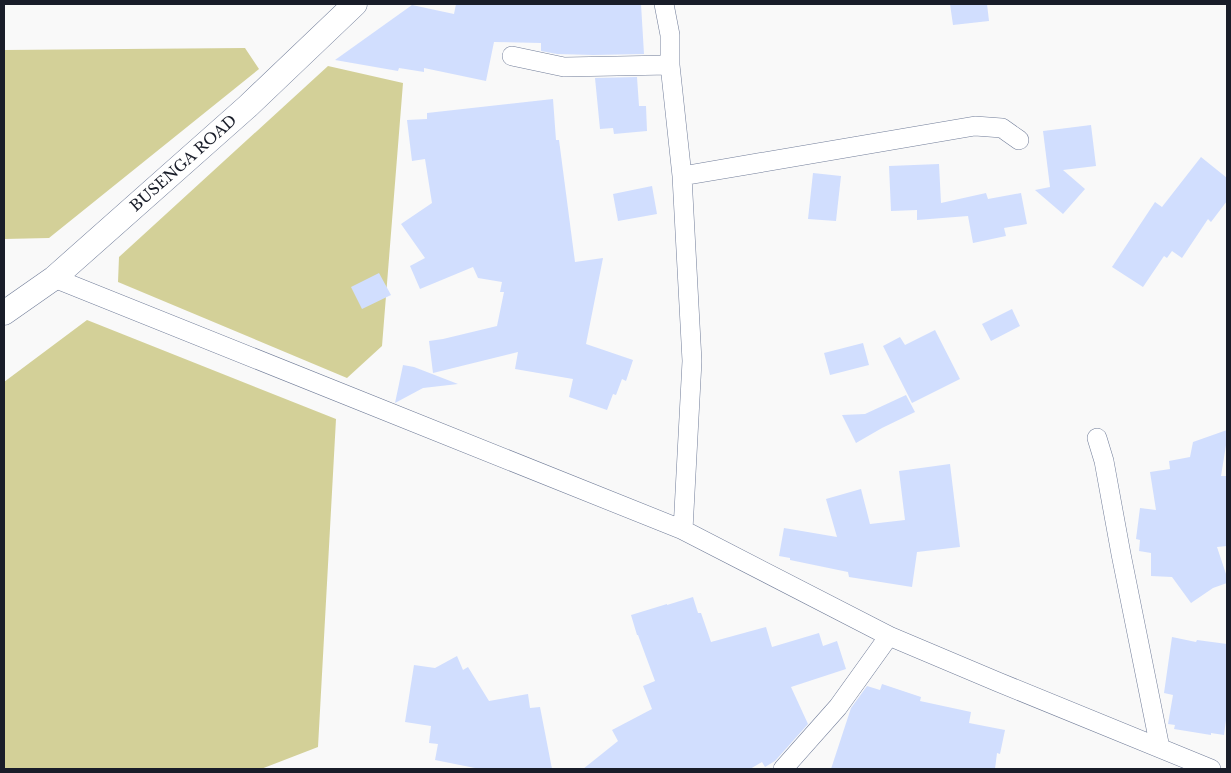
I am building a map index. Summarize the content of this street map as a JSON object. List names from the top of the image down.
{
  "streets": {
    "street": ["BUSENGA ROAD"]
  }
}
